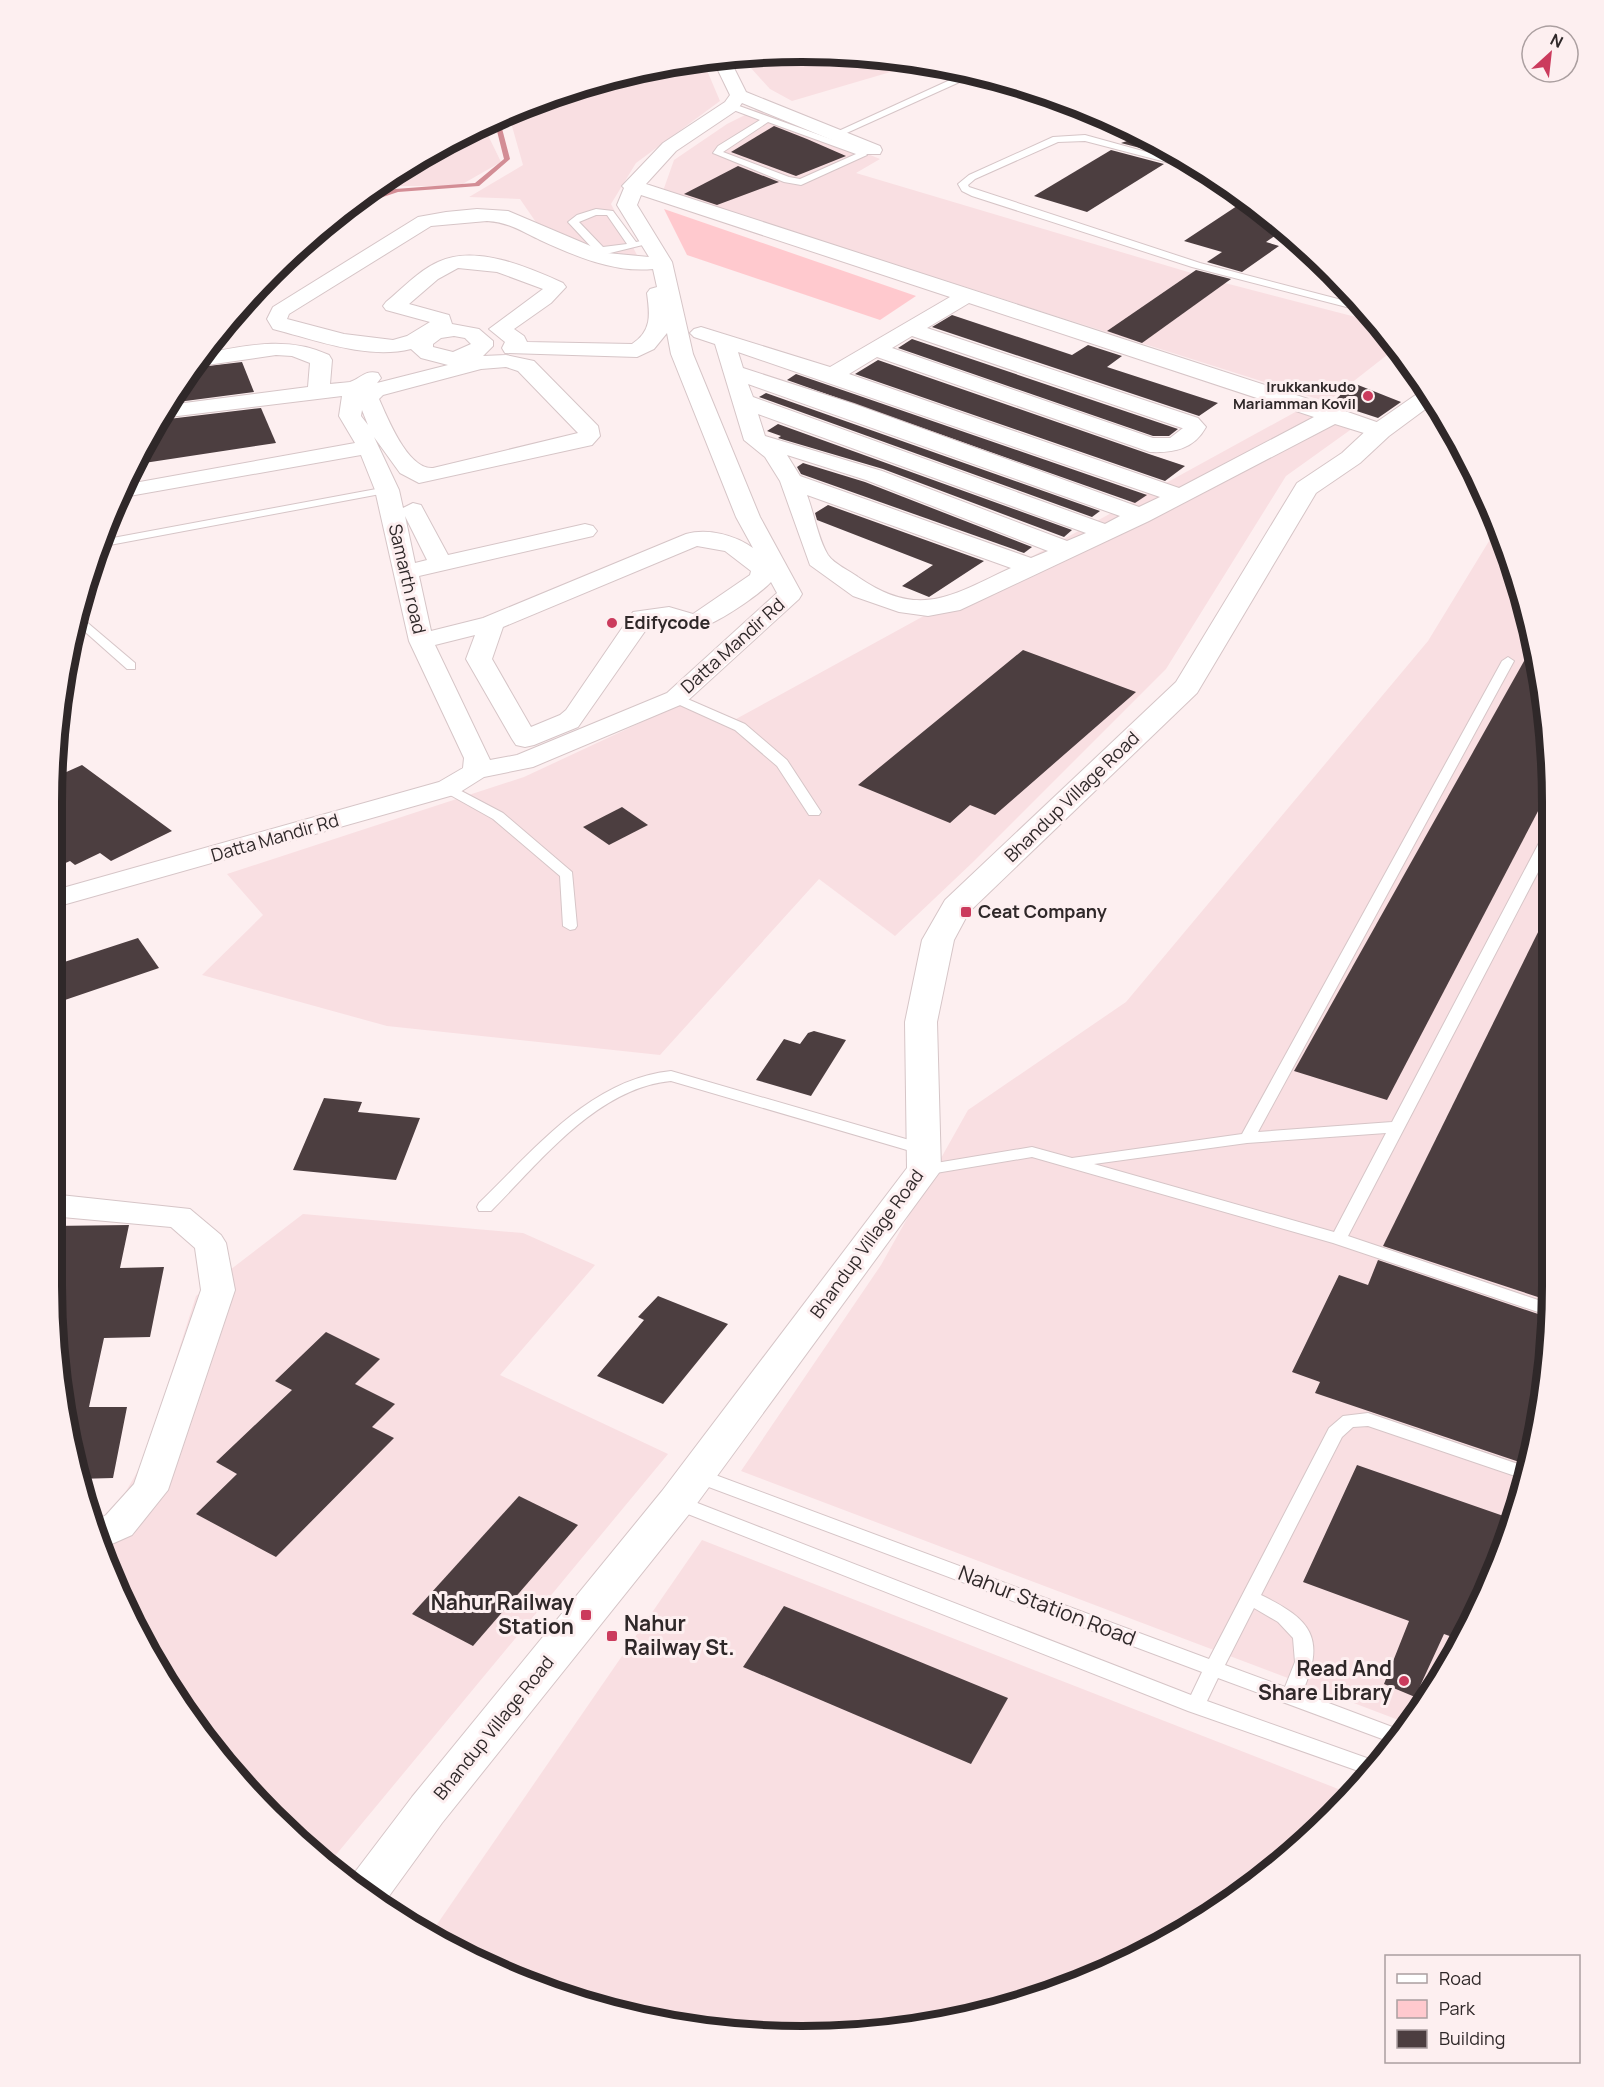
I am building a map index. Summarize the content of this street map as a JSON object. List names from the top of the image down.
{
  "streets": {
    "street": ["Samarth road", "Datta Mandir Rd", "Bhandup Village Road"],
    "lane": ["Nahur Station Road"]
  },
  "crossings": [
    ["Samarth road", "Datta Mandir Rd"],
    ["Bhandup Village Road", "Nahur Station Road"]
  ],
  "places": {
    "other": ["Irukkankudo Mariamman Kovil", "Edifycode", "Read And Share Library"],
    "transit": ["Ceat Company", "Nahur Railway Station", "Nahur Railway St."]
  },
  "legend": ["Road", "Park", "Building"],
  "north": "top right"
}
